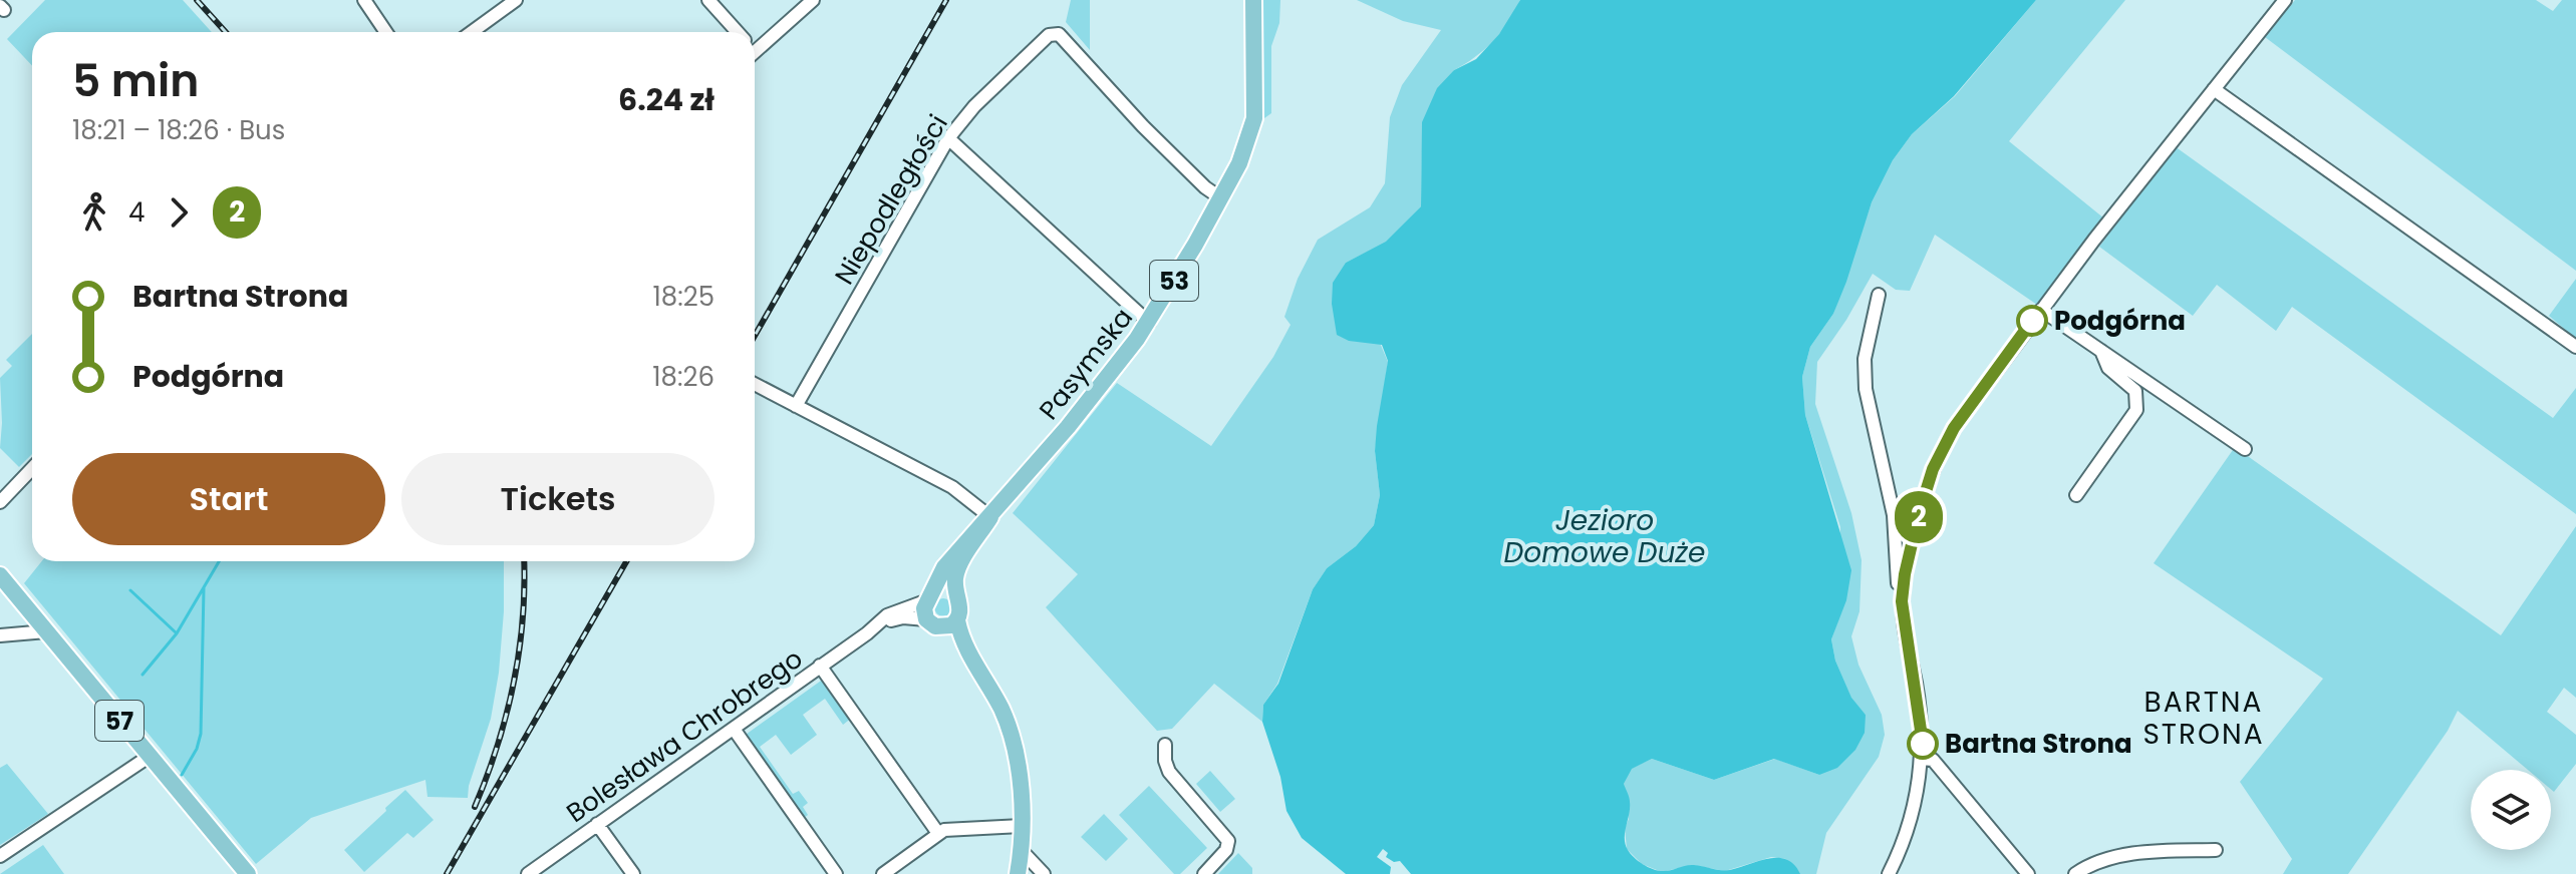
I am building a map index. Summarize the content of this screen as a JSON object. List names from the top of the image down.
{
  "streets": {
    "main road": ["53", "Pasymska", "57"],
    "street": ["Niepodległości", "Bolesława Chrobrego"]
  },
  "crossings": [
    ["Niepodległości", "Pasymska"],
    ["53", "Pasymska"],
    ["53", "Bolesława Chrobrego"],
    ["Pasymska", "Bolesława Chrobrego"]
  ],
  "districts": ["BARTNA STRONA"],
  "water": ["Jezioro Domowe Duże"],
  "places": ["Podgórna", "Bartna Strona"],
  "lines": ["bus line 2"],
  "page": {
    "on_map": "2",
    "heading": ["5 min", "18:21 – 18:26 · Bus", "6.24 zł"],
    "legs": ["4", "2"],
    "list": [
      {
        "name": "Bartna Strona",
        "value": "18:25"
      },
      {
        "name": "Podgórna",
        "value": "18:26"
      }
    ],
    "buttons": ["Start", "Tickets"]
  }
}
